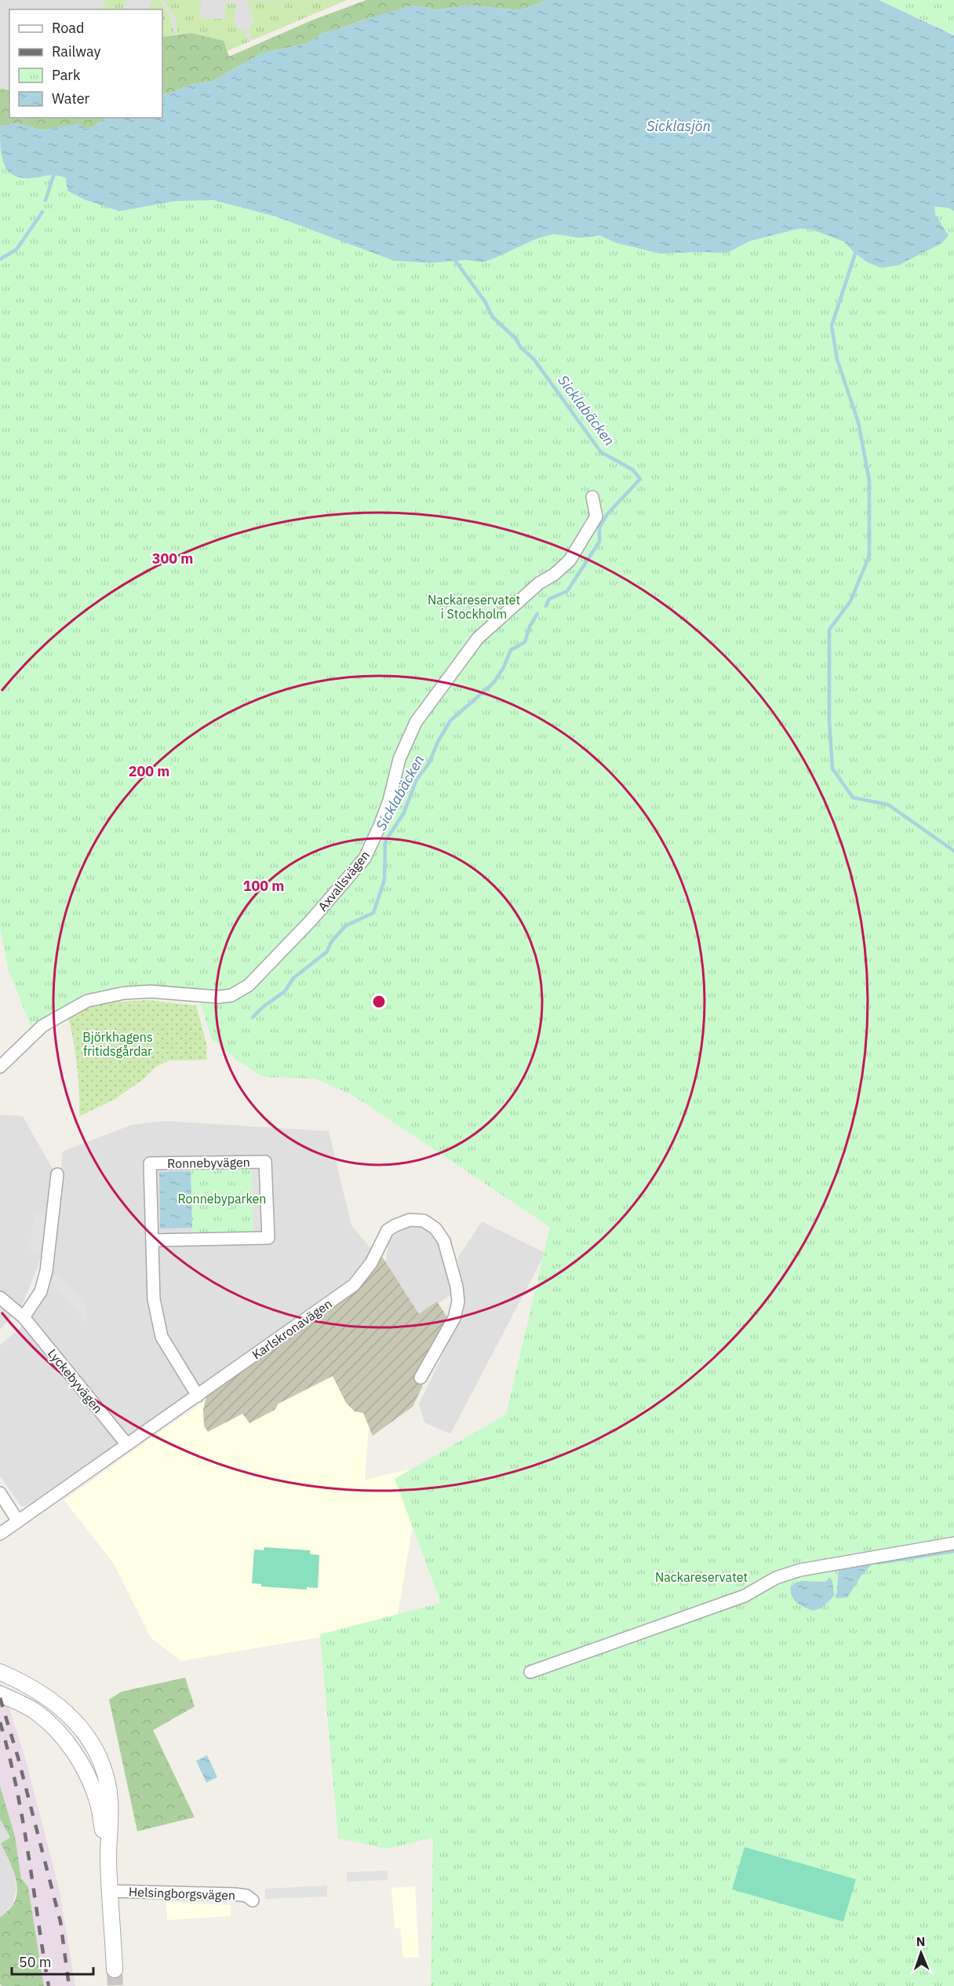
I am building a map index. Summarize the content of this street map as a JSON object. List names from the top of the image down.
{
  "streets": {
    "street": [
      "Axvallsvägen",
      "Ronnebyvägen",
      "Karlskronavägen",
      "Lyckebyvägen",
      "Helsingborgsvägen"
    ]
  },
  "crossings": [
    ["Ronnebyvägen", "Karlskronavägen"],
    ["Karlskronavägen", "Lyckebyvägen"]
  ],
  "water": ["Sicklasjön", "Sicklabäcken"],
  "parks": [
    "Nackareservatet i Stockholm",
    "Björkhagens fritidsgårdar",
    "Ronnebyparken",
    "Nackareservatet"
  ],
  "legend": [
    "Road",
    "Railway",
    "Park",
    "Water"
  ],
  "scale_bar": "50 m",
  "north": "top",
  "rings": ["300 m", "200 m", "100 m"]
}
